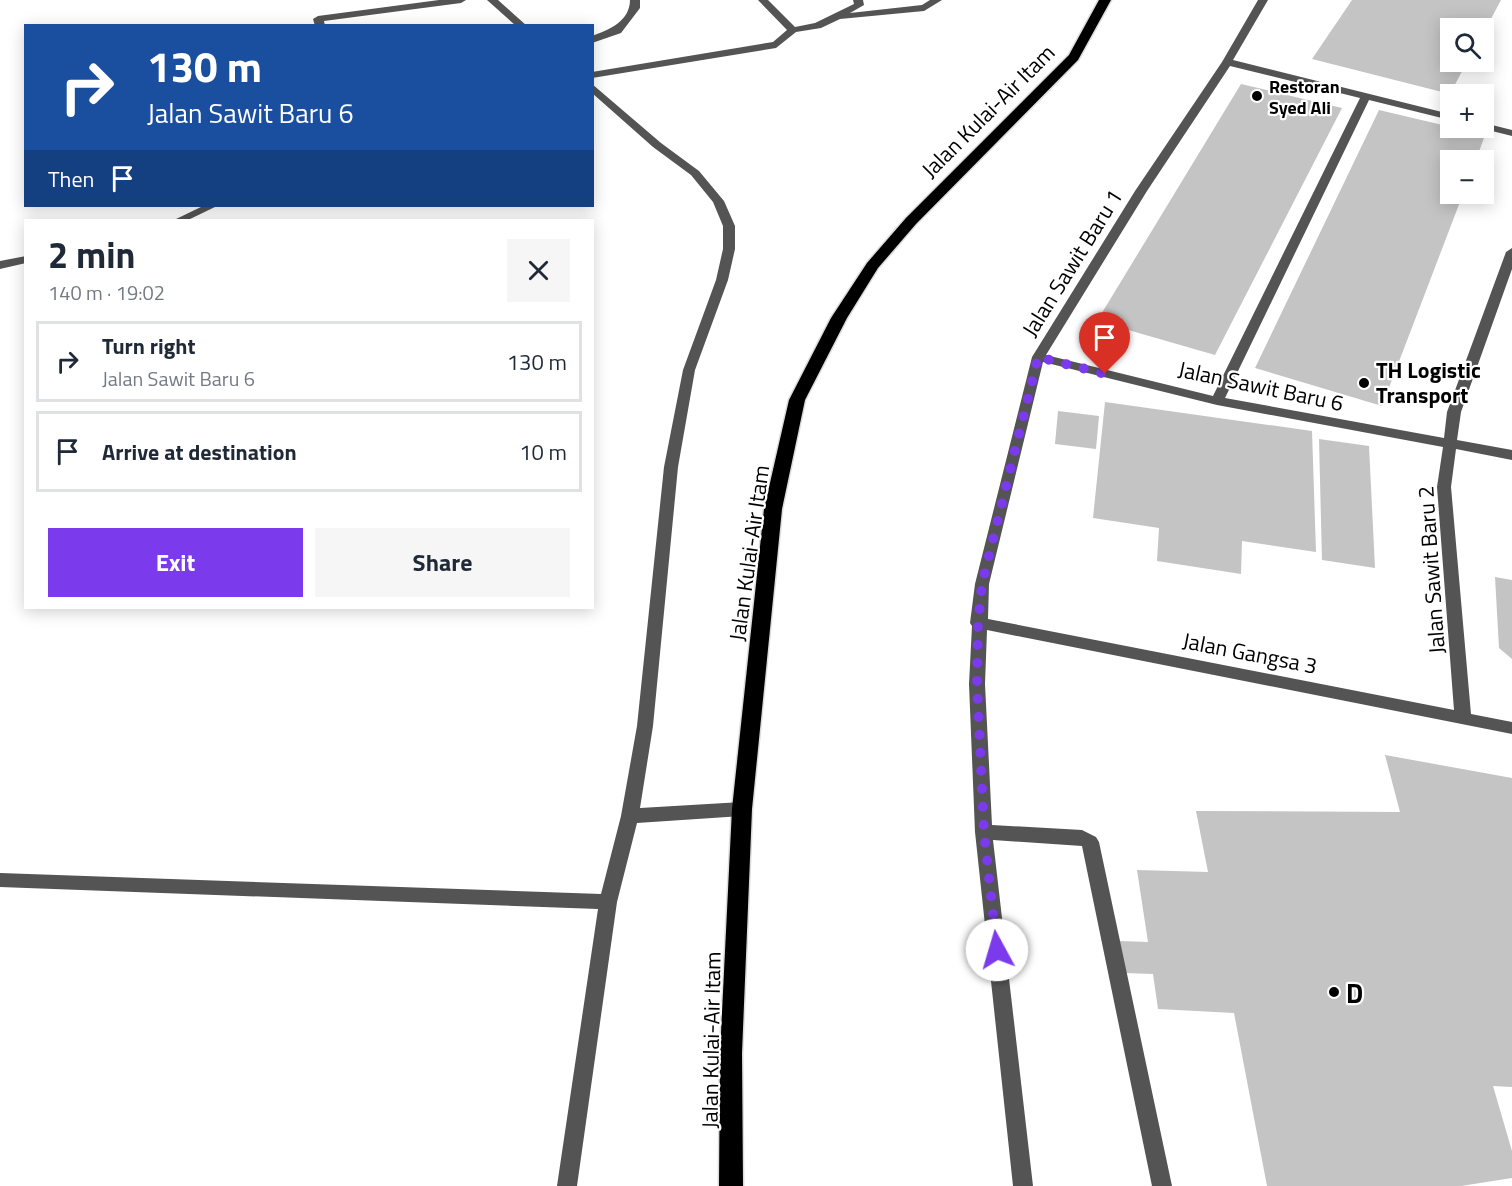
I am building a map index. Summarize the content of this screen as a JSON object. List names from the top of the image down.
{
  "streets": {
    "highway": ["Jalan Kulai-Air Itam"],
    "street": [
      "Jalan Sawit Baru 1",
      "Jalan Sawit Baru 6",
      "Jalan Sawit Baru 2",
      "Jalan Gangsa 3"
    ]
  },
  "crossings": [
    ["Jalan Sawit Baru 1", "Jalan Sawit Baru 6"],
    ["Jalan Sawit Baru 1", "Jalan Gangsa 3"],
    ["Jalan Sawit Baru 6", "Jalan Sawit Baru 2"],
    ["Jalan Sawit Baru 2", "Jalan Gangsa 3"]
  ],
  "places": ["Restoran Syed Ali", "TH Logistic Transport", "D"],
  "page": {
    "map_buttons": ["+", "−"],
    "turn": ["130 m", "Jalan Sawit Baru 6"],
    "then": "Then",
    "heading": ["2 min", "140 m · 19:02"],
    "list": [
      {
        "name": "Turn right",
        "note": "Jalan Sawit Baru 6",
        "value": "130 m"
      },
      {
        "name": "Arrive at destination",
        "value": "10 m"
      }
    ],
    "buttons": ["Exit", "Share"]
  }
}
